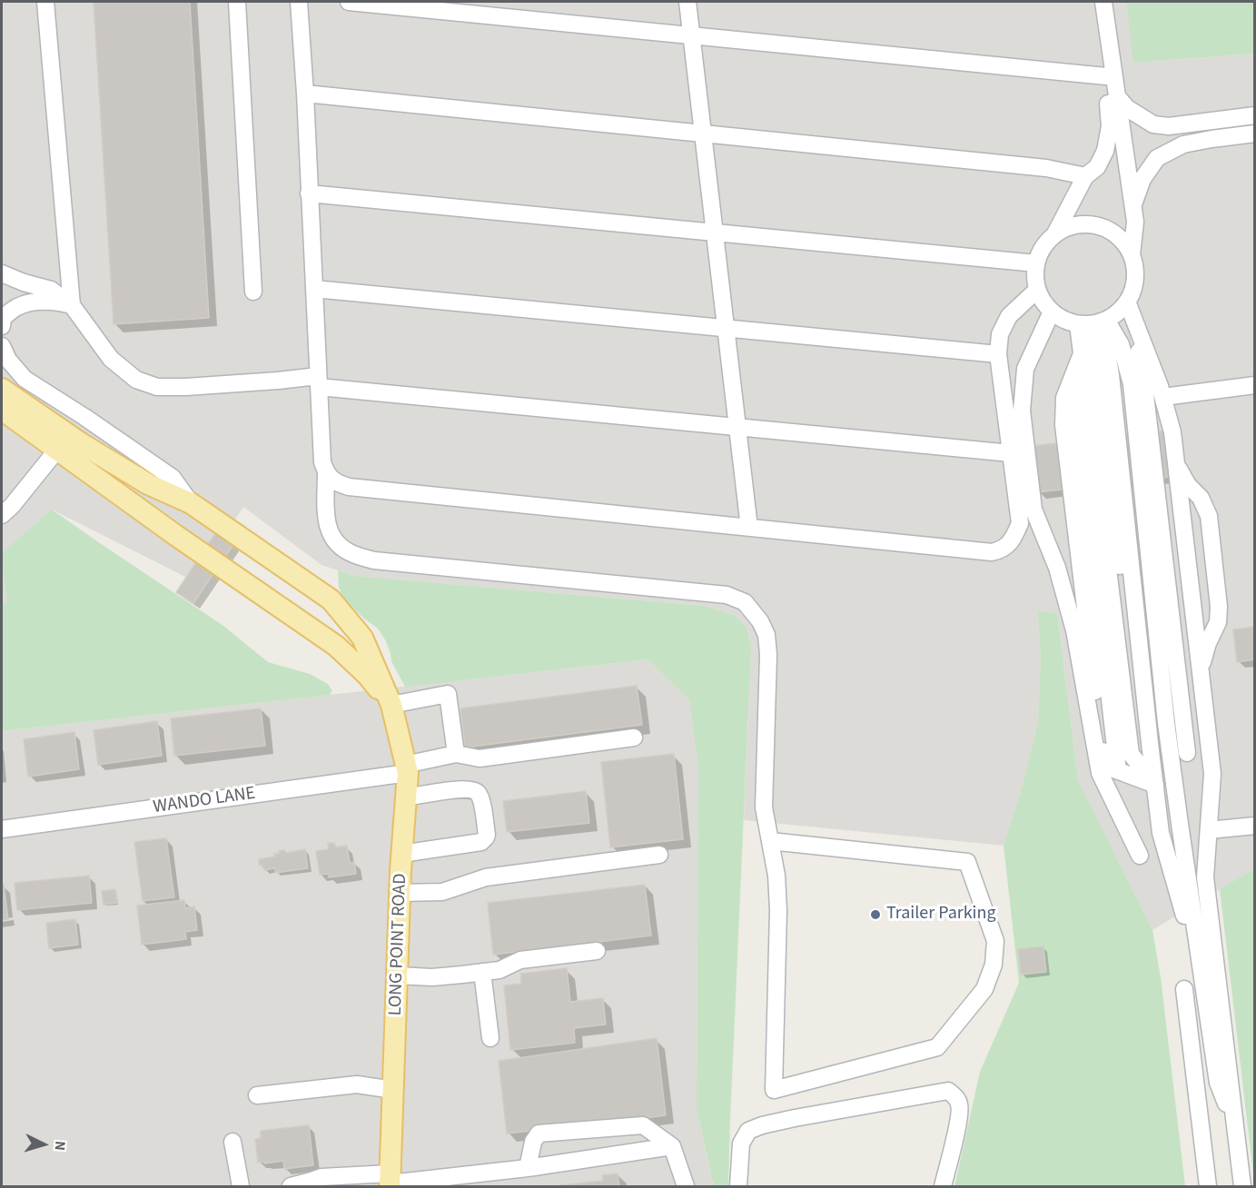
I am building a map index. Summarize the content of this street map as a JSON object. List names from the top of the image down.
{
  "streets": {
    "main road": ["LONG POINT ROAD"],
    "street": ["WANDO LANE"]
  },
  "crossings": [
    ["WANDO LANE", "LONG POINT ROAD"]
  ],
  "places": ["Trailer Parking"],
  "north": "right"
}
